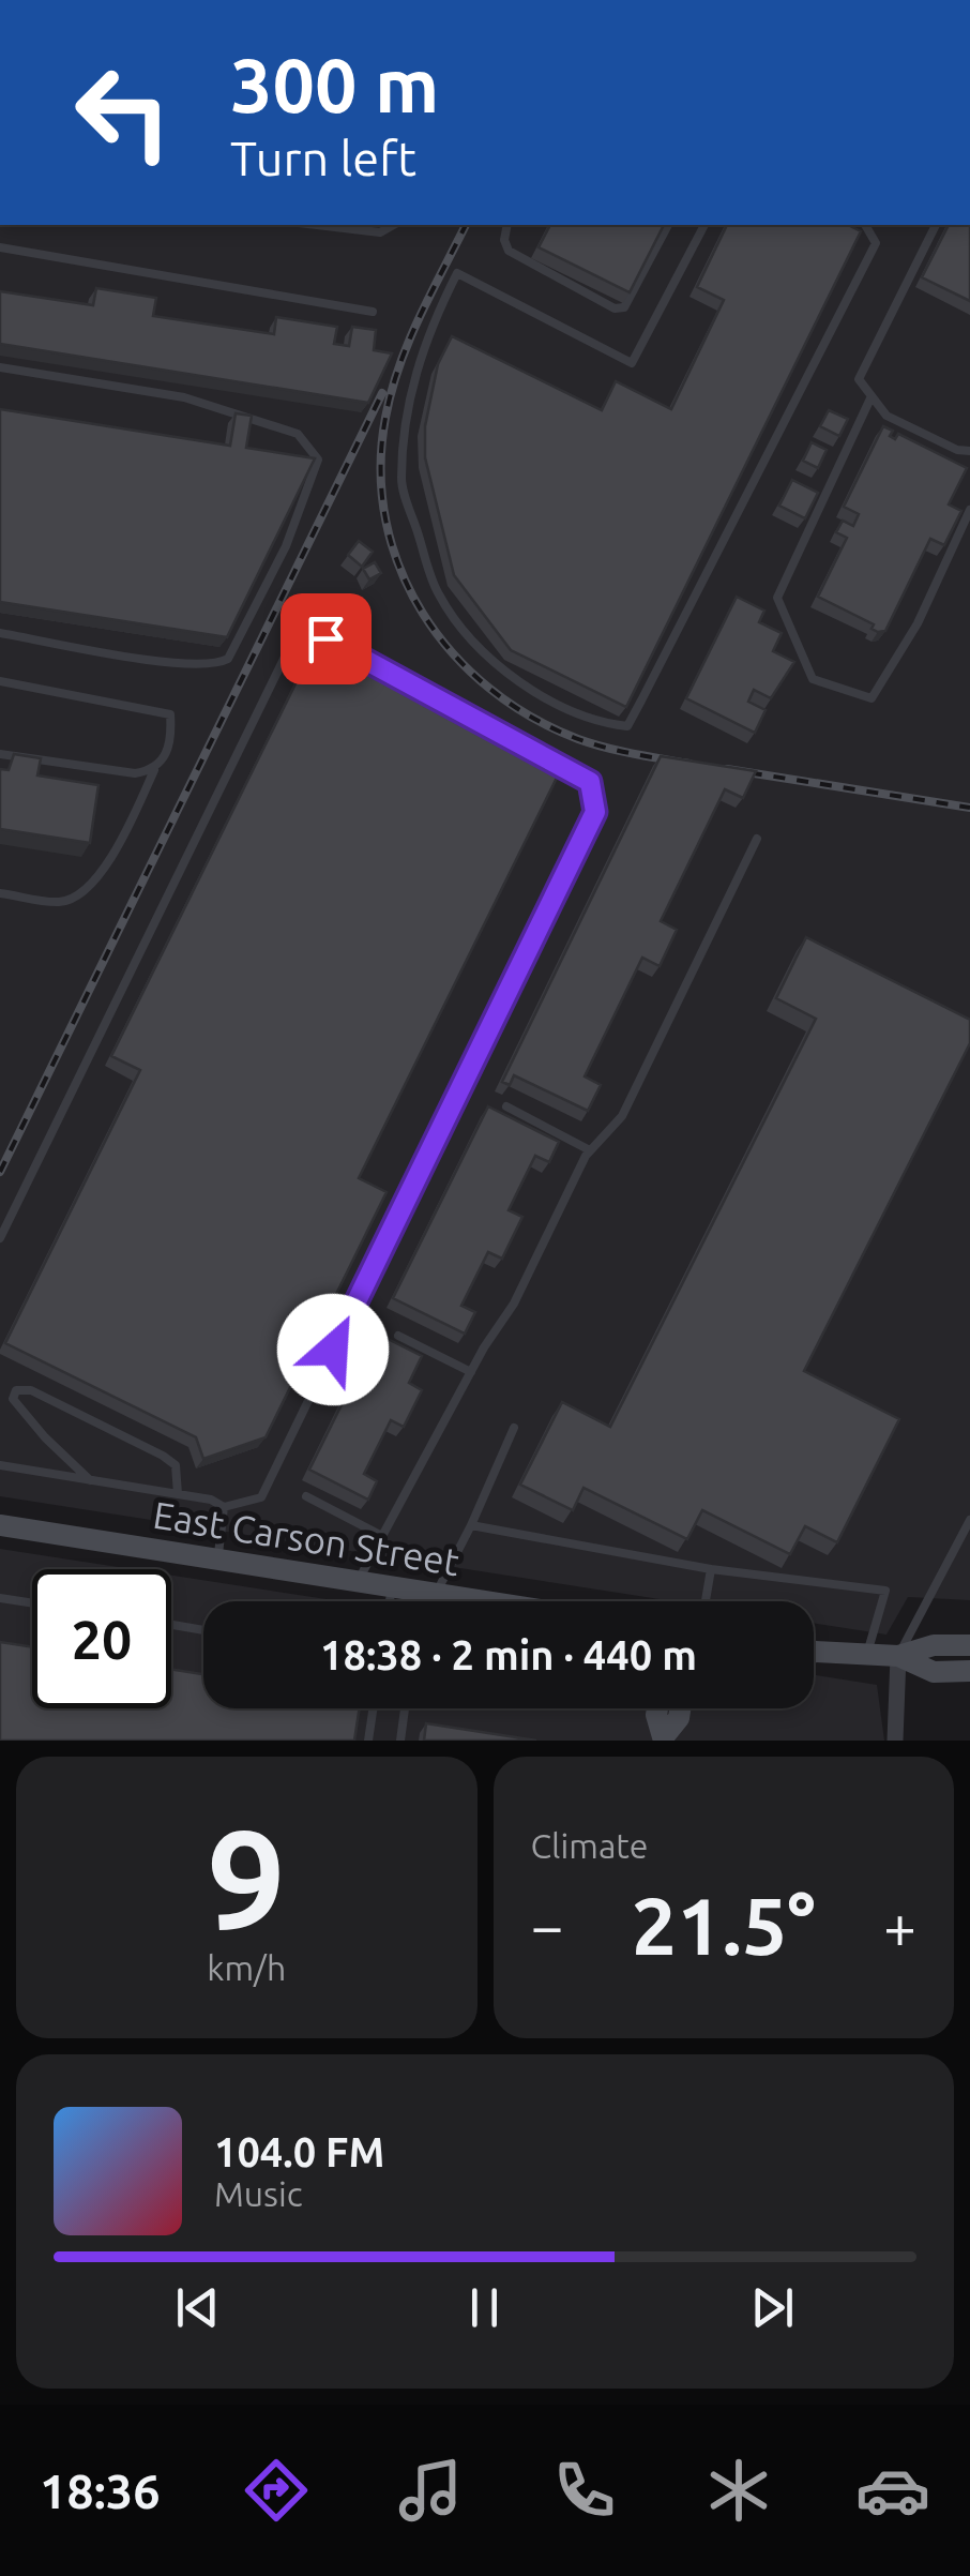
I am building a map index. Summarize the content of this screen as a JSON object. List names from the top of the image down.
{
  "streets": {
    "main road": ["East Carson Street"]
  },
  "page": {
    "turn": ["300 m", "Turn left"],
    "limit": "20",
    "trip": "18:38 · 2 min · 440 m",
    "tile": [
      ["9", "km/h"],
      "Climate"
    ],
    "heat": ["−", "21.5°", "+"],
    "song": ["104.0 FM", "Music"],
    "tabs": "18:36"
  }
}
